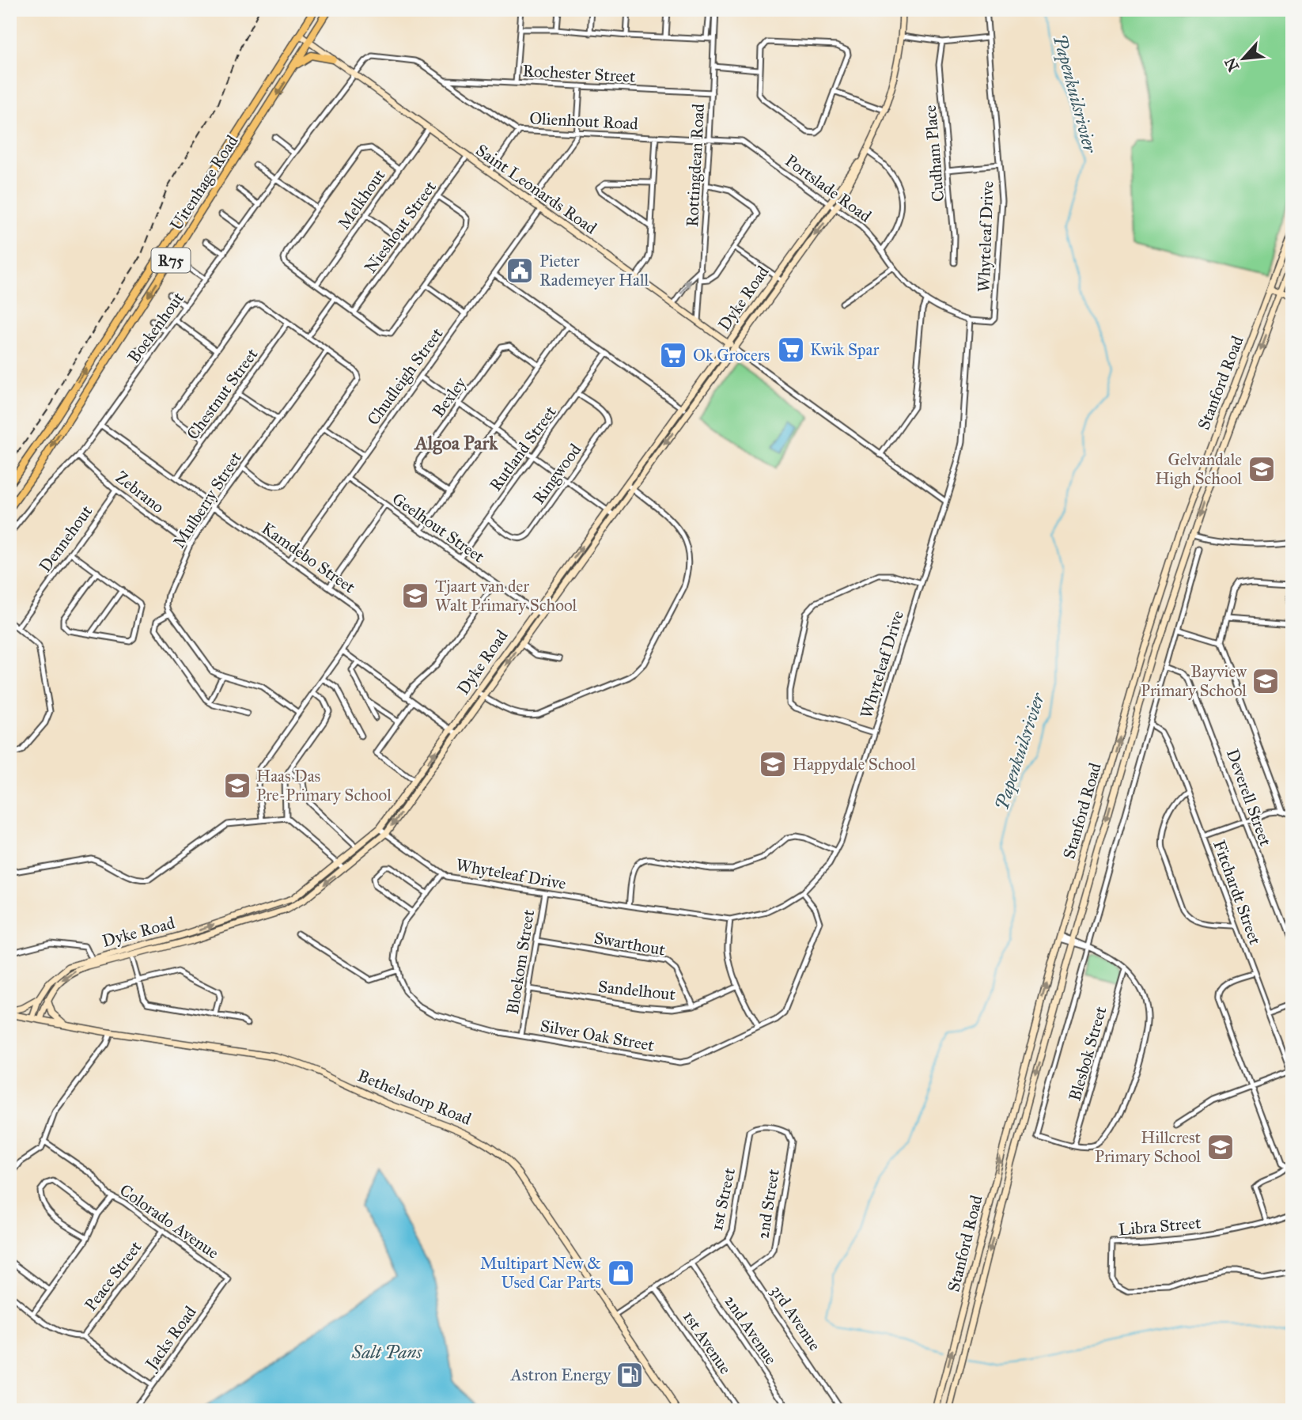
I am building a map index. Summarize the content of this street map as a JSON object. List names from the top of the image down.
{
  "streets": {
    "main road": [
      "Uitenhage Road",
      "Saint Leonards Road",
      "R75",
      "Dyke Road",
      "Stanford Road",
      "Bethelsdorp Road"
    ],
    "street": [
      "Rochester Street",
      "Olienhout Road",
      "Cudham Place",
      "Rottingdean Road",
      "Portslade Road",
      "Melkhout",
      "Nieshout Street",
      "Whyteleaf Drive",
      "Boekenhout",
      "Chudleigh Street",
      "Chestnut Street",
      "Bexley",
      "Rutland Street",
      "Ringwood",
      "Zebrano",
      "Mulberry Street",
      "Geelhout Street",
      "Dennehout",
      "Kamdebo Street",
      "Deverell Street",
      "Fitchardt Street",
      "Swarthout",
      "Bloekom Street",
      "Sandelhout",
      "Silver Oak Street",
      "Blesbok Street",
      "1st Street",
      "2nd Street",
      "Colorado Avenue",
      "Libra Street",
      "Peace Street",
      "3rd Avenue",
      "2nd Avenue",
      "Jacks Road",
      "1st Avenue"
    ]
  },
  "crossings": [
    ["Rochester Street", "Olienhout Road"],
    ["Rochester Street", "Rottingdean Road"],
    ["Olienhout Road", "Rottingdean Road"],
    ["Olienhout Road", "Portslade Road"],
    ["Olienhout Road", "Saint Leonards Road"],
    ["Olienhout Road", "Boekenhout"],
    ["Rottingdean Road", "Portslade Road"],
    ["Rottingdean Road", "Saint Leonards Road"],
    ["Uitenhage Road", "Saint Leonards Road"],
    ["Portslade Road", "Whyteleaf Drive"],
    ["Portslade Road", "Dyke Road"],
    ["Saint Leonards Road", "Melkhout"],
    ["Saint Leonards Road", "Nieshout Street"],
    ["Saint Leonards Road", "Whyteleaf Drive"],
    ["Saint Leonards Road", "Dyke Road"],
    ["Saint Leonards Road", "Boekenhout"],
    ["Saint Leonards Road", "Chudleigh Street"],
    ["Whyteleaf Drive", "Dyke Road"],
    ["Whyteleaf Drive", "Bloekom Street"],
    ["Whyteleaf Drive", "Silver Oak Street"],
    ["Dyke Road", "Geelhout Street"],
    ["Dyke Road", "Bethelsdorp Road"],
    ["Boekenhout", "Zebrano"],
    ["Boekenhout", "Kamdebo Street"],
    ["Chudleigh Street", "Geelhout Street"],
    ["Chudleigh Street", "Kamdebo Street"],
    ["Chestnut Street", "Kamdebo Street"],
    ["Rutland Street", "Ringwood"],
    ["Rutland Street", "Geelhout Street"],
    ["Zebrano", "Mulberry Street"],
    ["Zebrano", "Dennehout"],
    ["Mulberry Street", "Kamdebo Street"],
    ["Swarthout", "Bloekom Street"],
    ["Swarthout", "Sandelhout"],
    ["Bloekom Street", "Sandelhout"],
    ["Bloekom Street", "Silver Oak Street"],
    ["Bethelsdorp Road", "1st Street"],
    ["1st Street", "2nd Street"],
    ["1st Street", "3rd Avenue"],
    ["1st Street", "2nd Avenue"],
    ["1st Street", "1st Avenue"],
    ["2nd Street", "3rd Avenue"],
    ["Colorado Avenue", "Peace Street"],
    ["Colorado Avenue", "Jacks Road"]
  ],
  "districts": ["Algoa Park"],
  "water": ["Papenkuilsrivier", "Salt Pans"],
  "places": {
    "public building": ["Pieter Rademeyer Hall"],
    "supermarket": ["Kwik Spar", "Ok Grocers"],
    "school or university": [
      "Gelvandale High School",
      "Tjaart van der Walt Primary School",
      "Bayview Primary School",
      "Happydale School",
      "Haas Das Pre-Primary School",
      "Hillcrest Primary School"
    ],
    "shop": ["Multipart New & Used Car Parts"],
    "fuel station": ["Astron Energy"]
  },
  "north": "bottom left"
}
